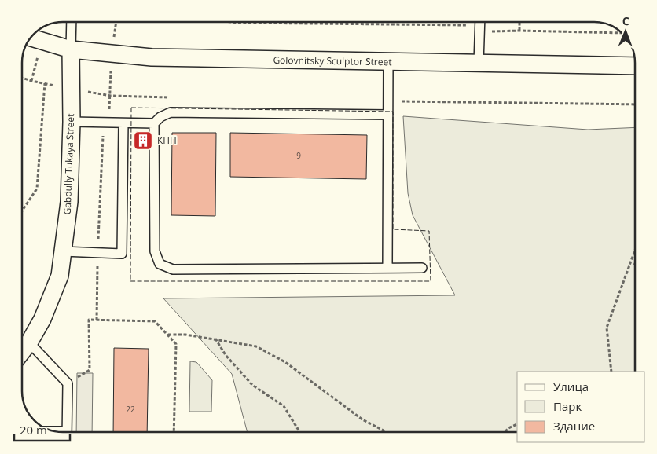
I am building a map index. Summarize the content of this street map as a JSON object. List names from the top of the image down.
{
  "streets": {
    "street": ["Golovnitsky Sculptor Street", "Gabdully Tukaya Street"]
  },
  "crossings": [
    ["Golovnitsky Sculptor Street", "Gabdully Tukaya Street"]
  ],
  "places": {
    "building": ["КПП"]
  },
  "house_numbers": ["9", "22"],
  "legend": ["Улица", "Парк", "Здание"],
  "scale_bar": "20 m",
  "north": "top"
}
